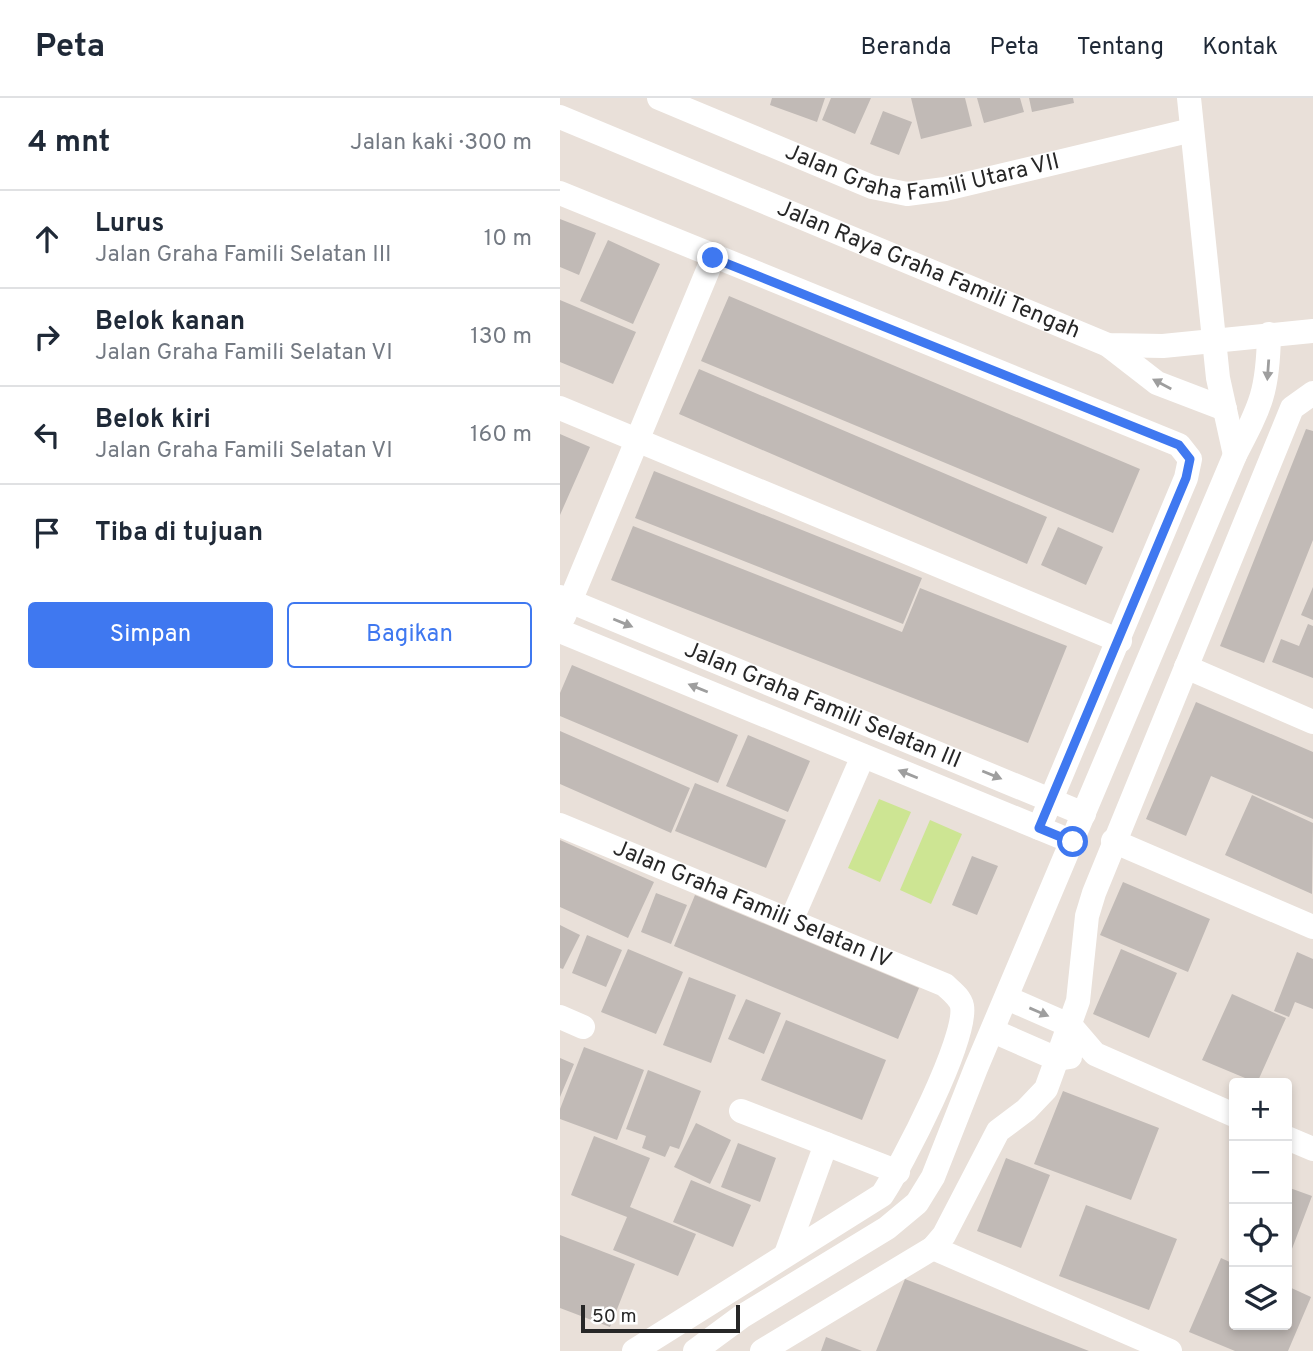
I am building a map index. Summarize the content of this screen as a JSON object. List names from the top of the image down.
{
  "streets": {
    "street": [
      "Jalan Graha Famili Utara VII",
      "Jalan Raya Graha Famili Tengah",
      "Jalan Graha Famili Selatan III",
      "Jalan Graha Famili Selatan IV"
    ]
  },
  "scale_bar": "50 m",
  "page": {
    "header": "Peta",
    "nav": [
      "Beranda",
      "Peta",
      "Tentang",
      "Kontak"
    ],
    "heading": ["4 mnt", "Jalan kaki · 300 m"],
    "list": [
      ["Lurus", "Jalan Graha Famili Selatan III", "10 m"],
      ["Belok kanan", "Jalan Graha Famili Selatan VI", "130 m"],
      ["Belok kiri", "Jalan Graha Famili Selatan VI", "160 m"],
      "Tiba di tujuan"
    ],
    "buttons": ["Simpan", "Bagikan"],
    "map_buttons": ["+", "−"],
    "scale": "50 m"
  }
}
